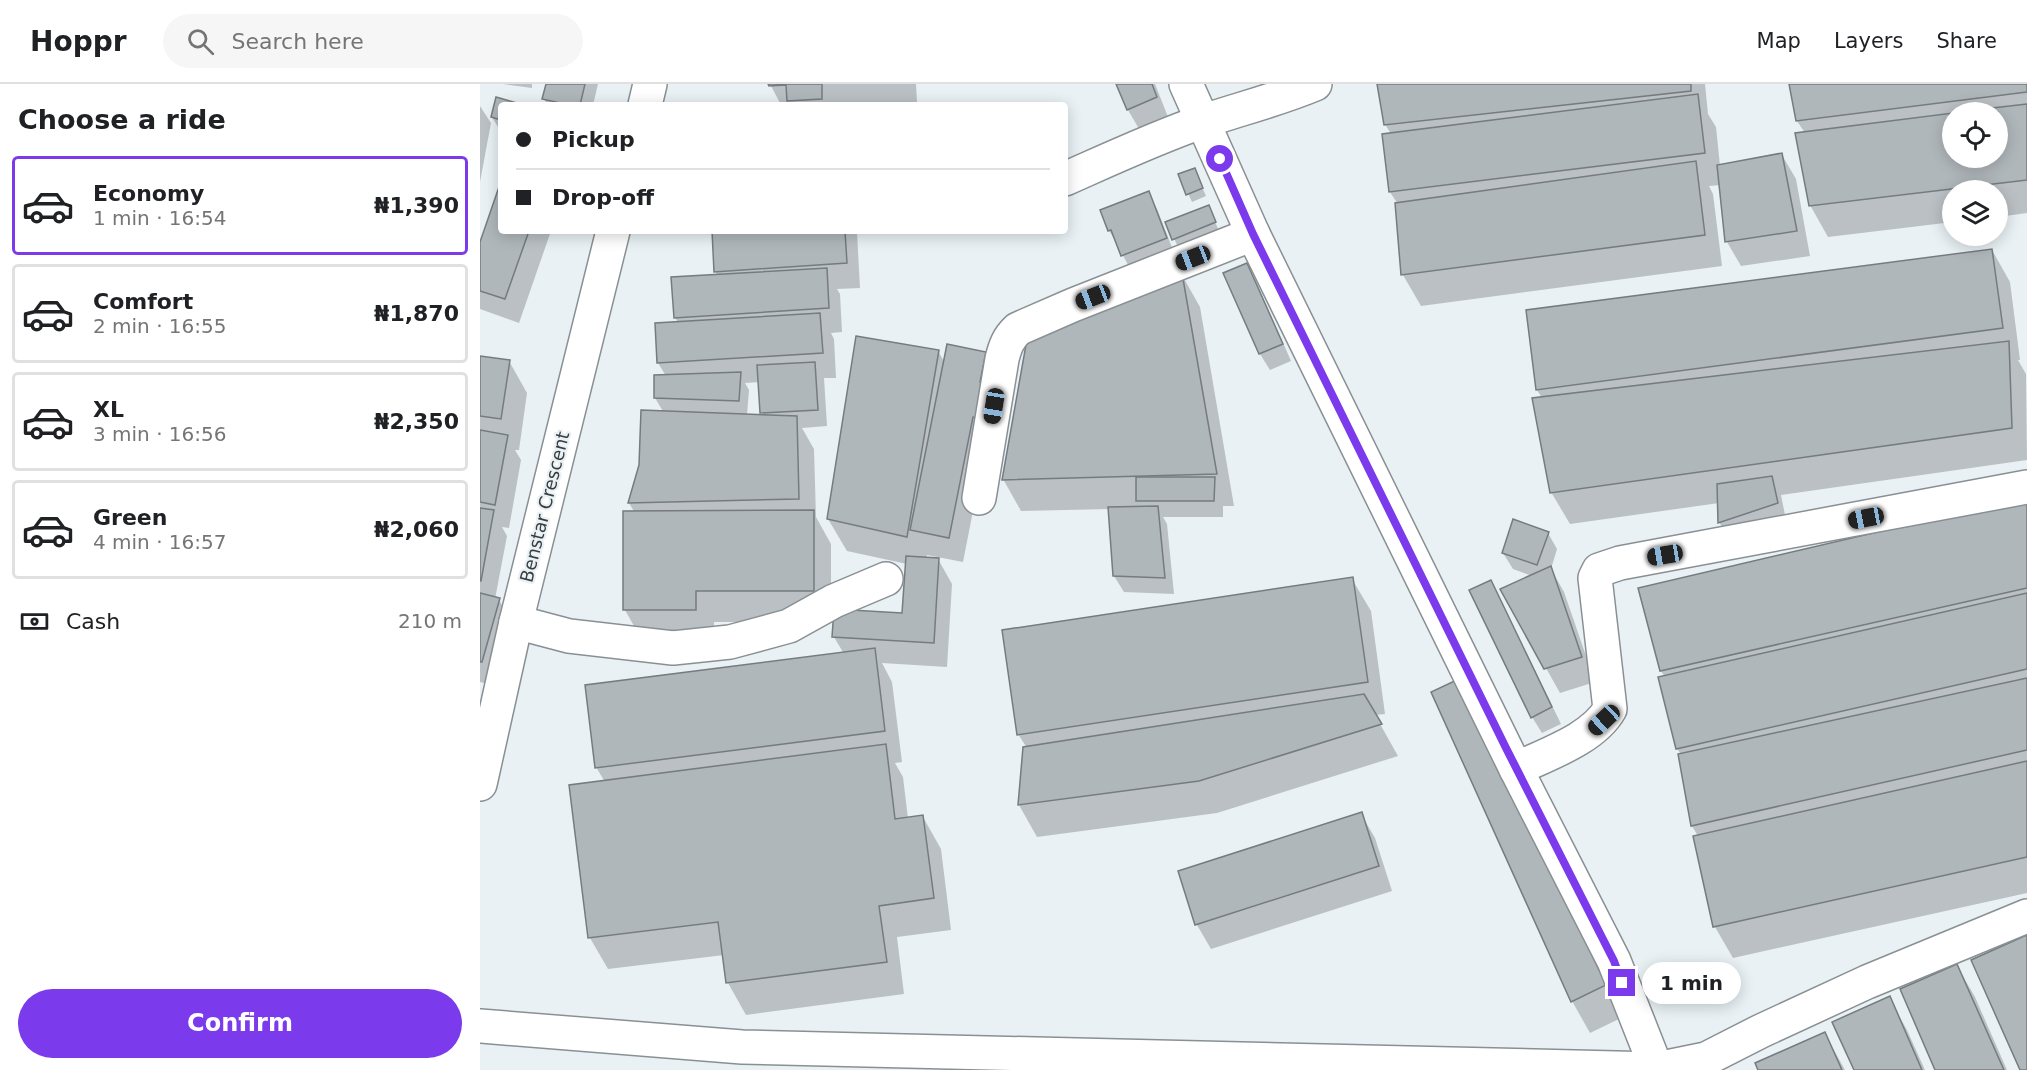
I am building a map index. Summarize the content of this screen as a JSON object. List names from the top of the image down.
{
  "streets": {
    "street": ["Benstar Crescent"]
  },
  "page": {
    "header": "Hoppr",
    "search": "Search here",
    "nav": ["Map", "Layers", "Share"],
    "heading": "Choose a ride",
    "banner": ["Pickup", "Drop-off"],
    "list": [
      {
        "name": "Economy",
        "note": "1 min · 16:54",
        "value": "₦1,390"
      },
      {
        "name": "Comfort",
        "note": "2 min · 16:55",
        "value": "₦1,870"
      },
      {
        "name": "XL",
        "note": "3 min · 16:56",
        "value": "₦2,350"
      },
      {
        "name": "Green",
        "note": "4 min · 16:57",
        "value": "₦2,060"
      }
    ],
    "pay": ["Cash", "210 m"],
    "bubble": "1 min",
    "buttons": "Confirm"
  }
}
